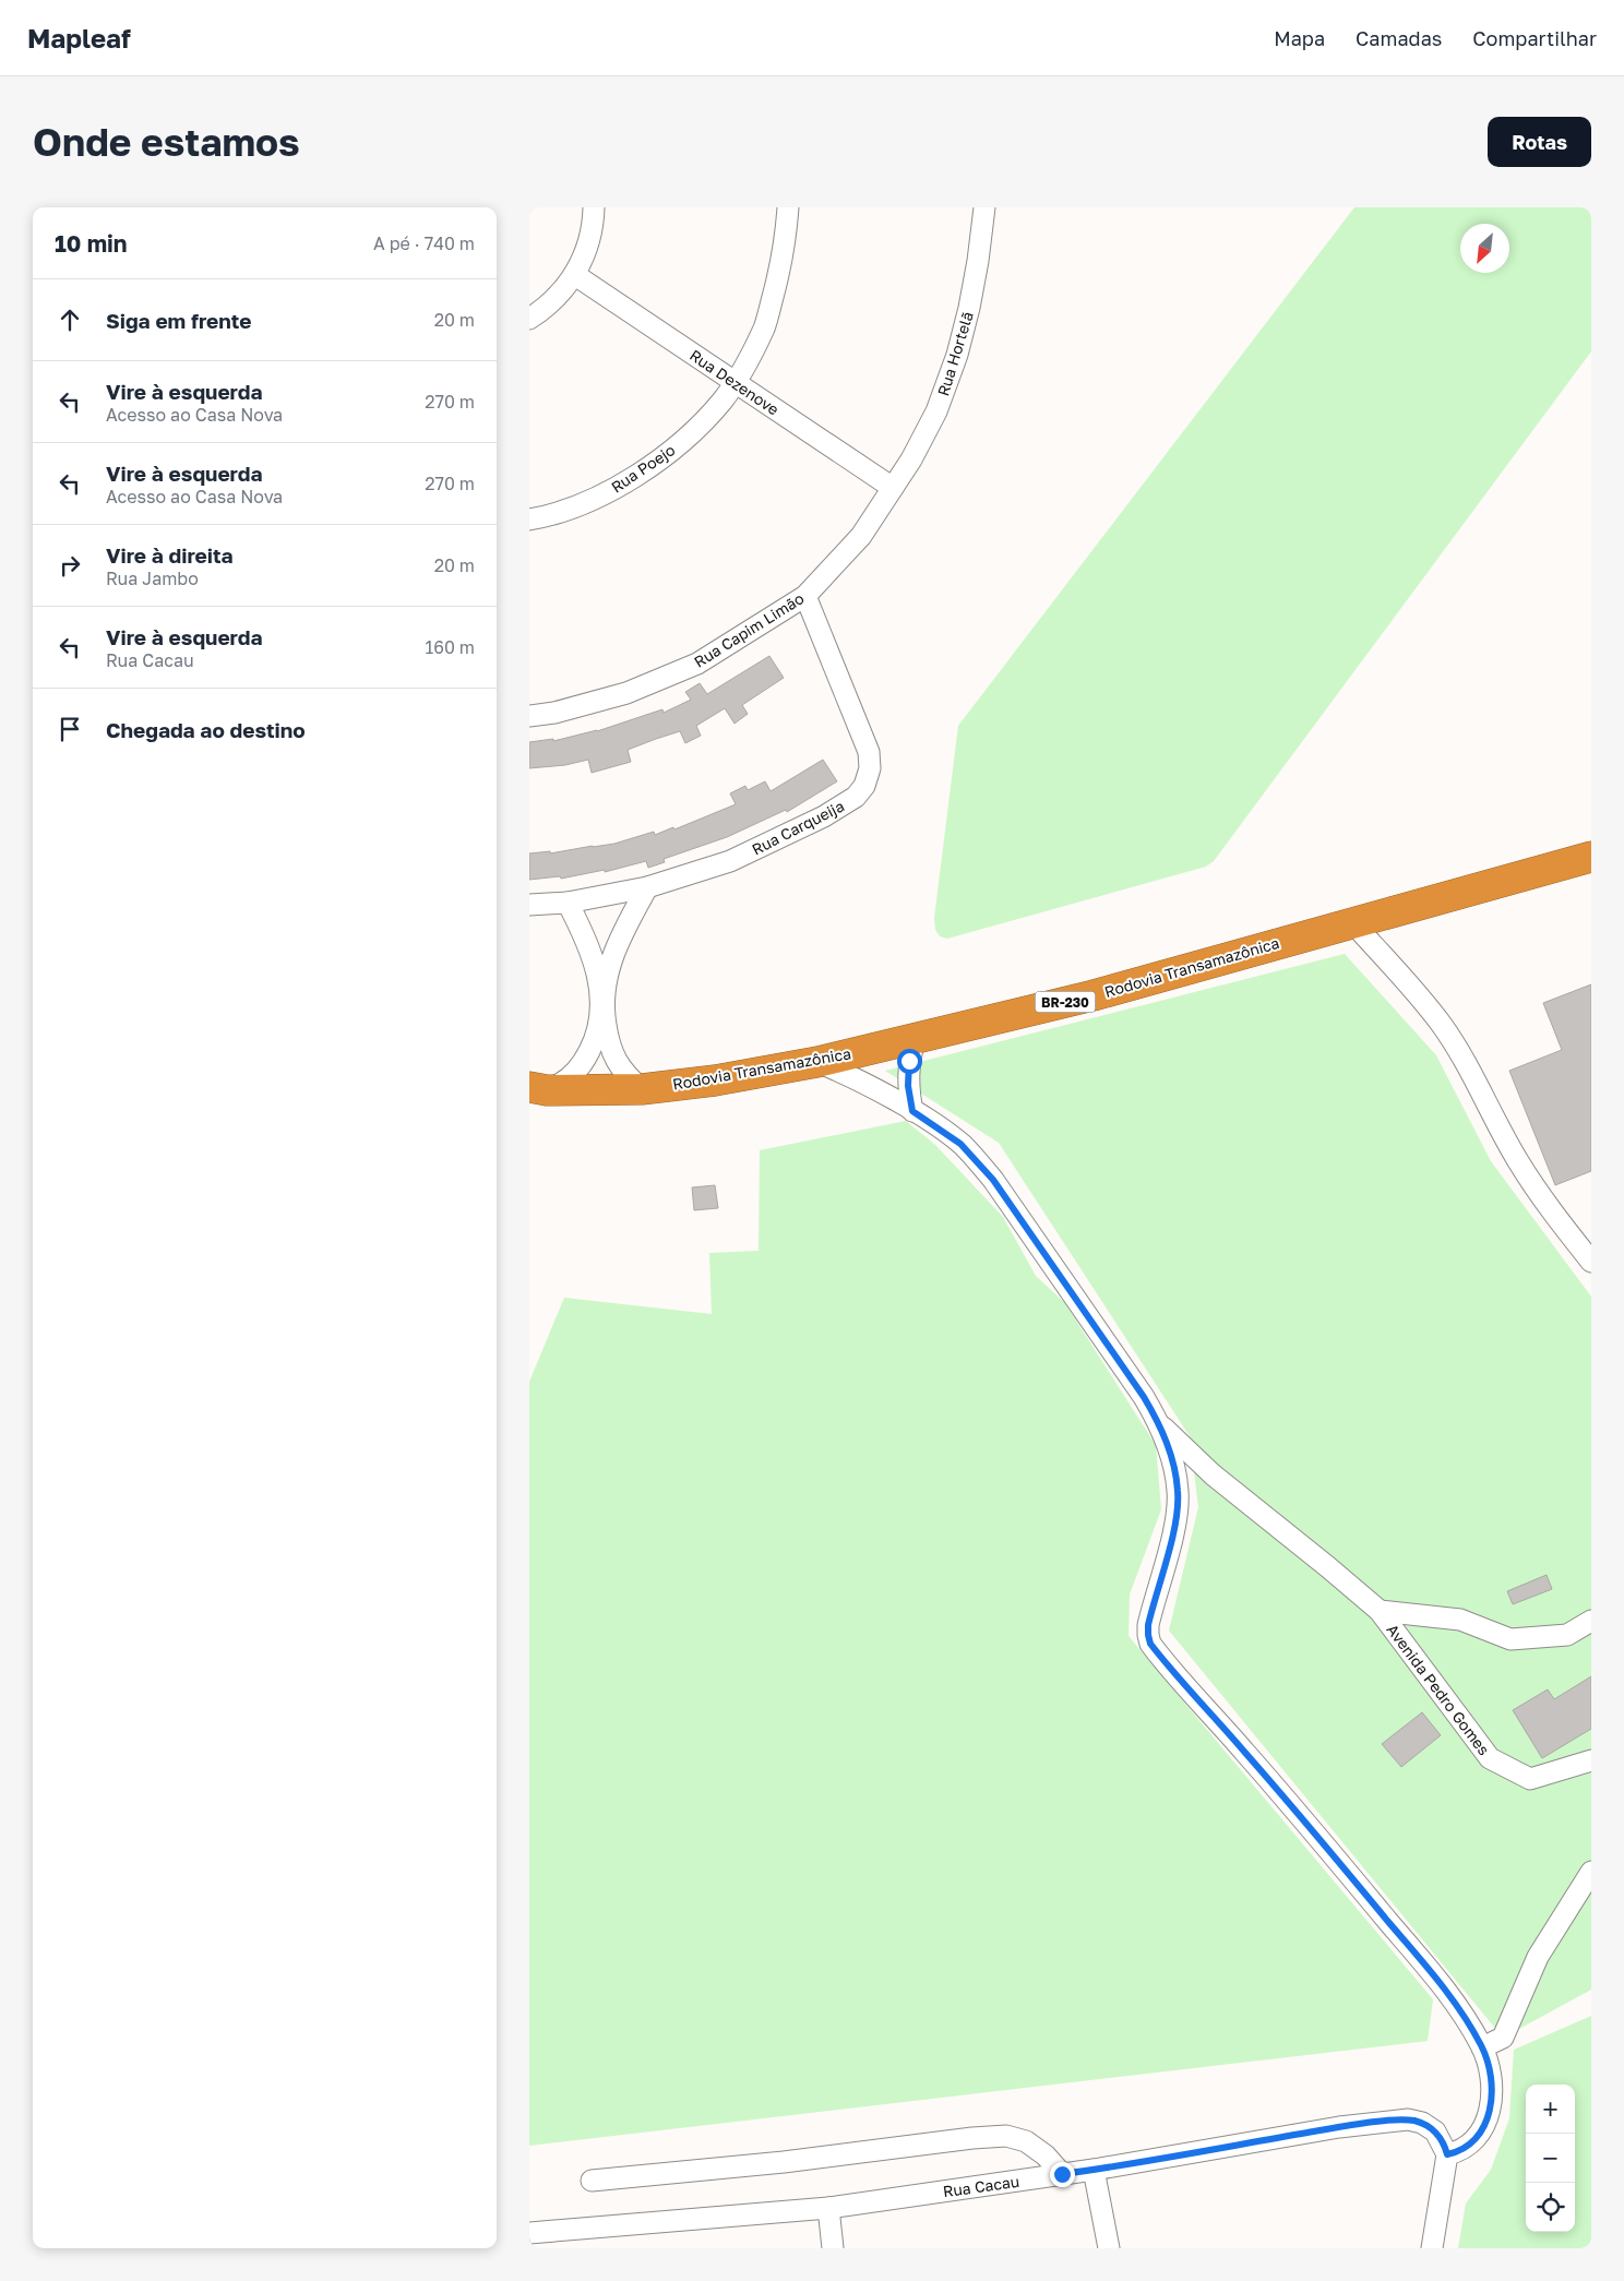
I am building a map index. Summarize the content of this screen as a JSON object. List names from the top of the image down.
{
  "streets": {
    "highway": ["Rodovia Transamazônica", "BR-230"],
    "street": [
      "Rua Hortelã",
      "Rua Dezenove",
      "Rua Poejo",
      "Rua Capim Limão",
      "Rua Carqueija",
      "Avenida Pedro Gomes",
      "Rua Cacau"
    ]
  },
  "crossings": [
    ["Rua Hortelã", "Rua Dezenove"],
    ["Rua Hortelã", "Rua Capim Limão"],
    ["Rua Dezenove", "Rua Poejo"],
    ["Rua Dezenove", "Rua Capim Limão"],
    ["Rua Capim Limão", "Rua Carqueija"]
  ],
  "north": "bottom left",
  "page": {
    "header": "Mapleaf",
    "nav": ["Mapa", "Camadas", "Compartilhar"],
    "buttons": "Rotas",
    "title": "Onde estamos",
    "heading": ["10 min", "A pé · 740 m"],
    "list": [
      ["Siga em frente", "20 m"],
      ["Vire à esquerda", "Acesso ao Casa Nova", "270 m"],
      ["Vire à esquerda", "Acesso ao Casa Nova", "270 m"],
      ["Vire à direita", "Rua Jambo", "20 m"],
      ["Vire à esquerda", "Rua Cacau", "160 m"],
      "Chegada ao destino"
    ],
    "map_buttons": ["+", "−"]
  }
}
